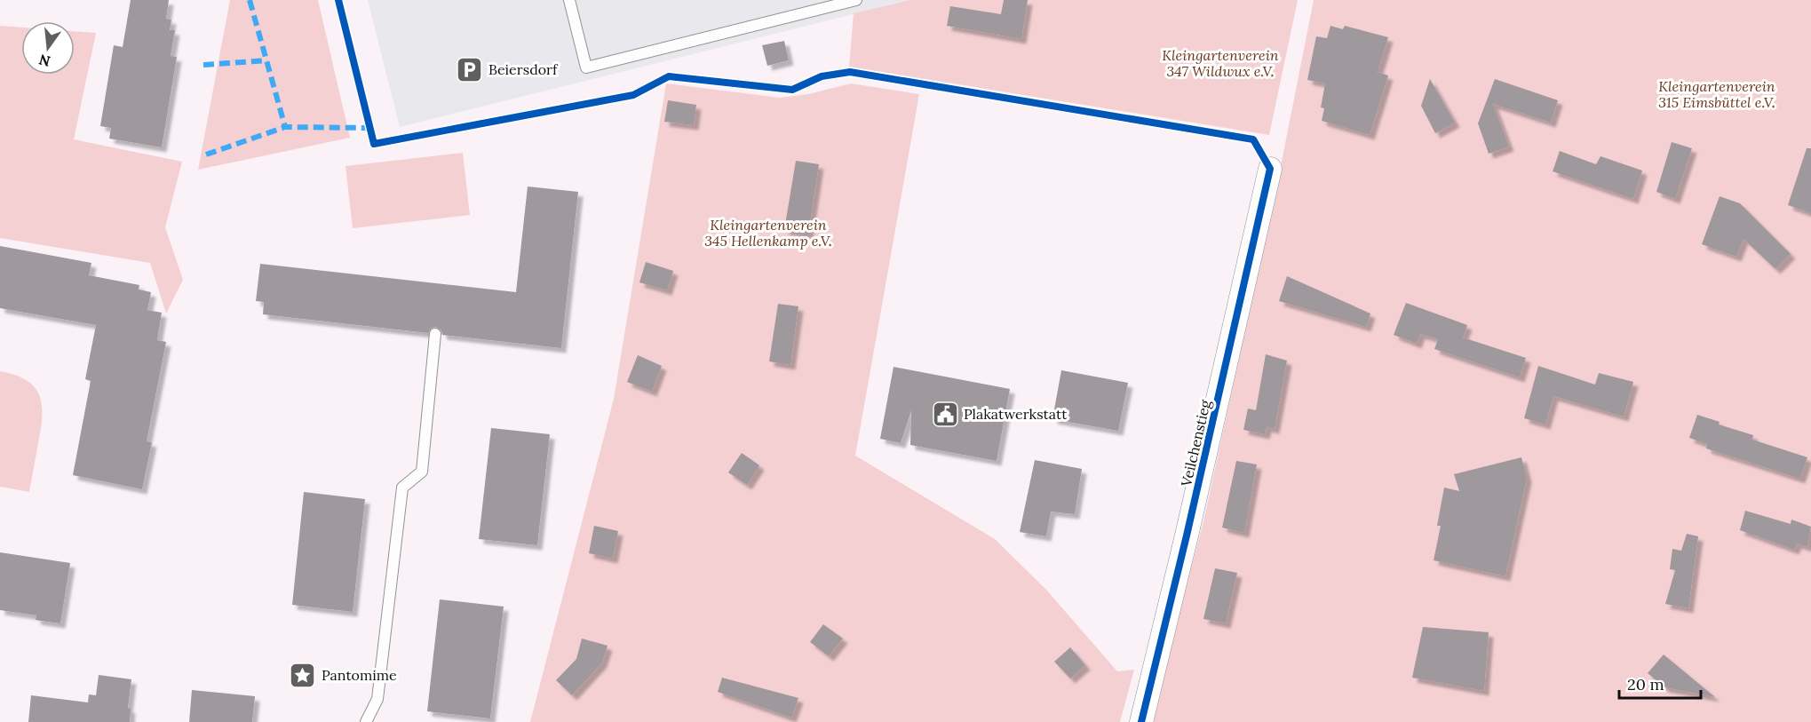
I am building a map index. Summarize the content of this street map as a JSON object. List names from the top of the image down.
{
  "streets": {
    "street": ["Veilchenstieg"]
  },
  "parks": ["Kleingartenverein 347 Wildwux e.V.", "Kleingartenverein 315 Eimsbüttel e.V.", "Kleingartenverein 345 Hellenkamp e.V."],
  "places": {
    "parking": ["Beiersdorf"],
    "public building": ["Plakatwerkstatt"],
    "place": ["Pantomime"]
  },
  "scale_bar": "20 m",
  "north": "bottom"
}
